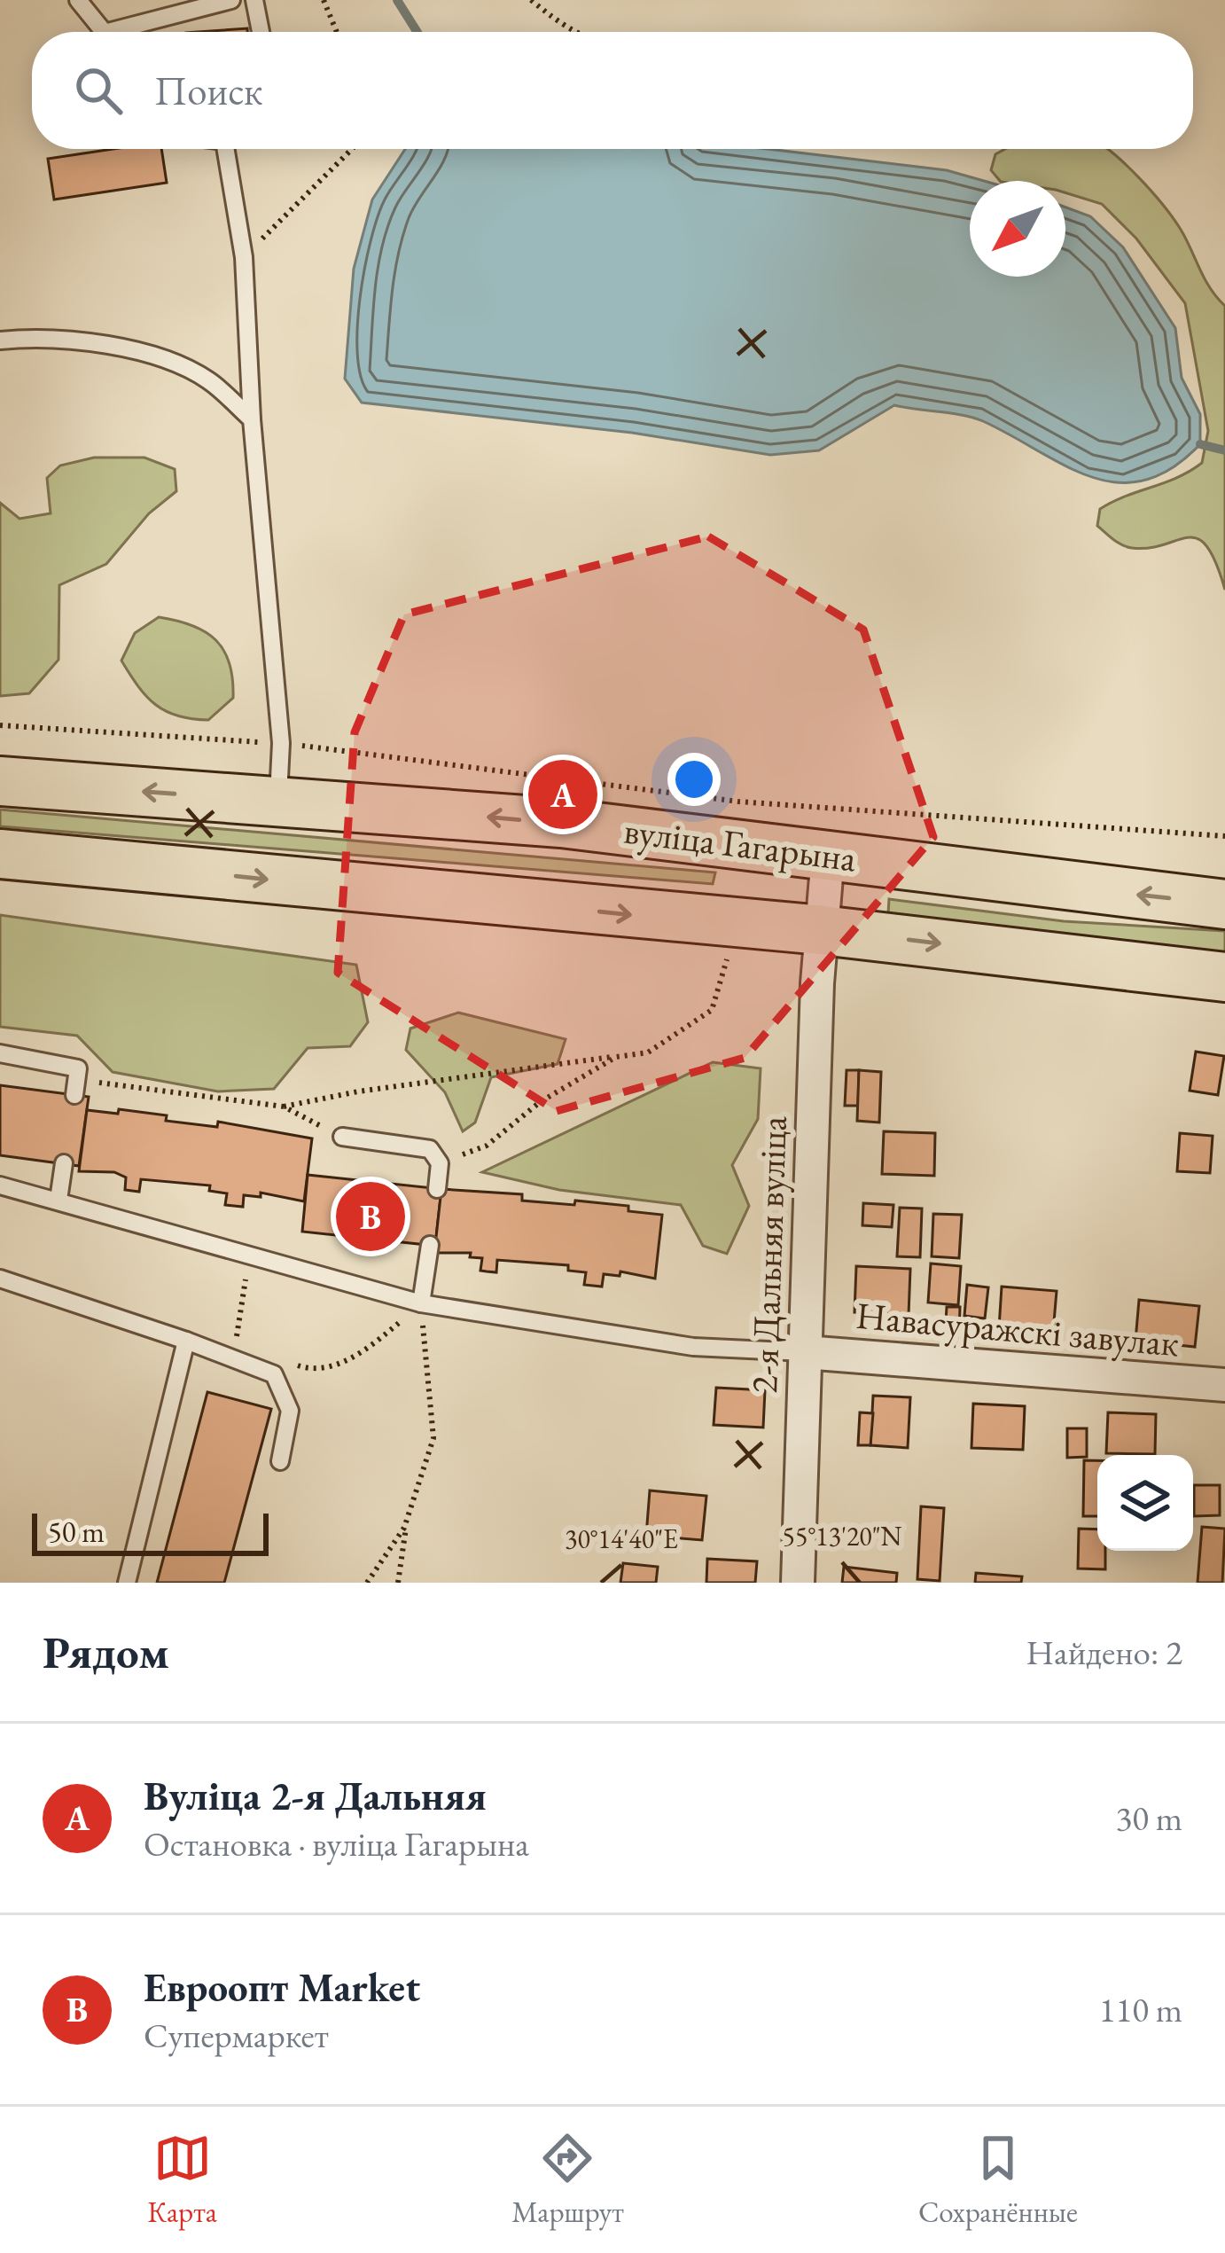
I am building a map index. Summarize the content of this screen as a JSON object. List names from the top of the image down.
{
  "streets": {
    "main road": ["вуліца Гагарына"],
    "street": ["2-я Дальняя вуліца", "Навасуражскі завулак"]
  },
  "crossings": [
    ["вуліца Гагарына", "2-я Дальняя вуліца"],
    ["2-я Дальняя вуліца", "Навасуражскі завулак"]
  ],
  "scale_bar": "50 m",
  "north": "bottom left",
  "page": {
    "search": "Поиск",
    "pins": ["A", "B"],
    "scale": "50 m",
    "heading": ["Рядом", "Найдено: 2"],
    "list": [
      {
        "mark": "A",
        "name": "Вуліца 2-я Дальняя",
        "note": "Остановка · вуліца Гагарына",
        "value": "30 m"
      },
      {
        "mark": "B",
        "name": "Евроопт Market",
        "note": "Супермаркет",
        "value": "110 m"
      }
    ],
    "nav": ["Карта", "Маршрут", "Сохранённые"]
  },
  "coordinates": ["55°13'20\"N", "30°14'40\"E"]
}
